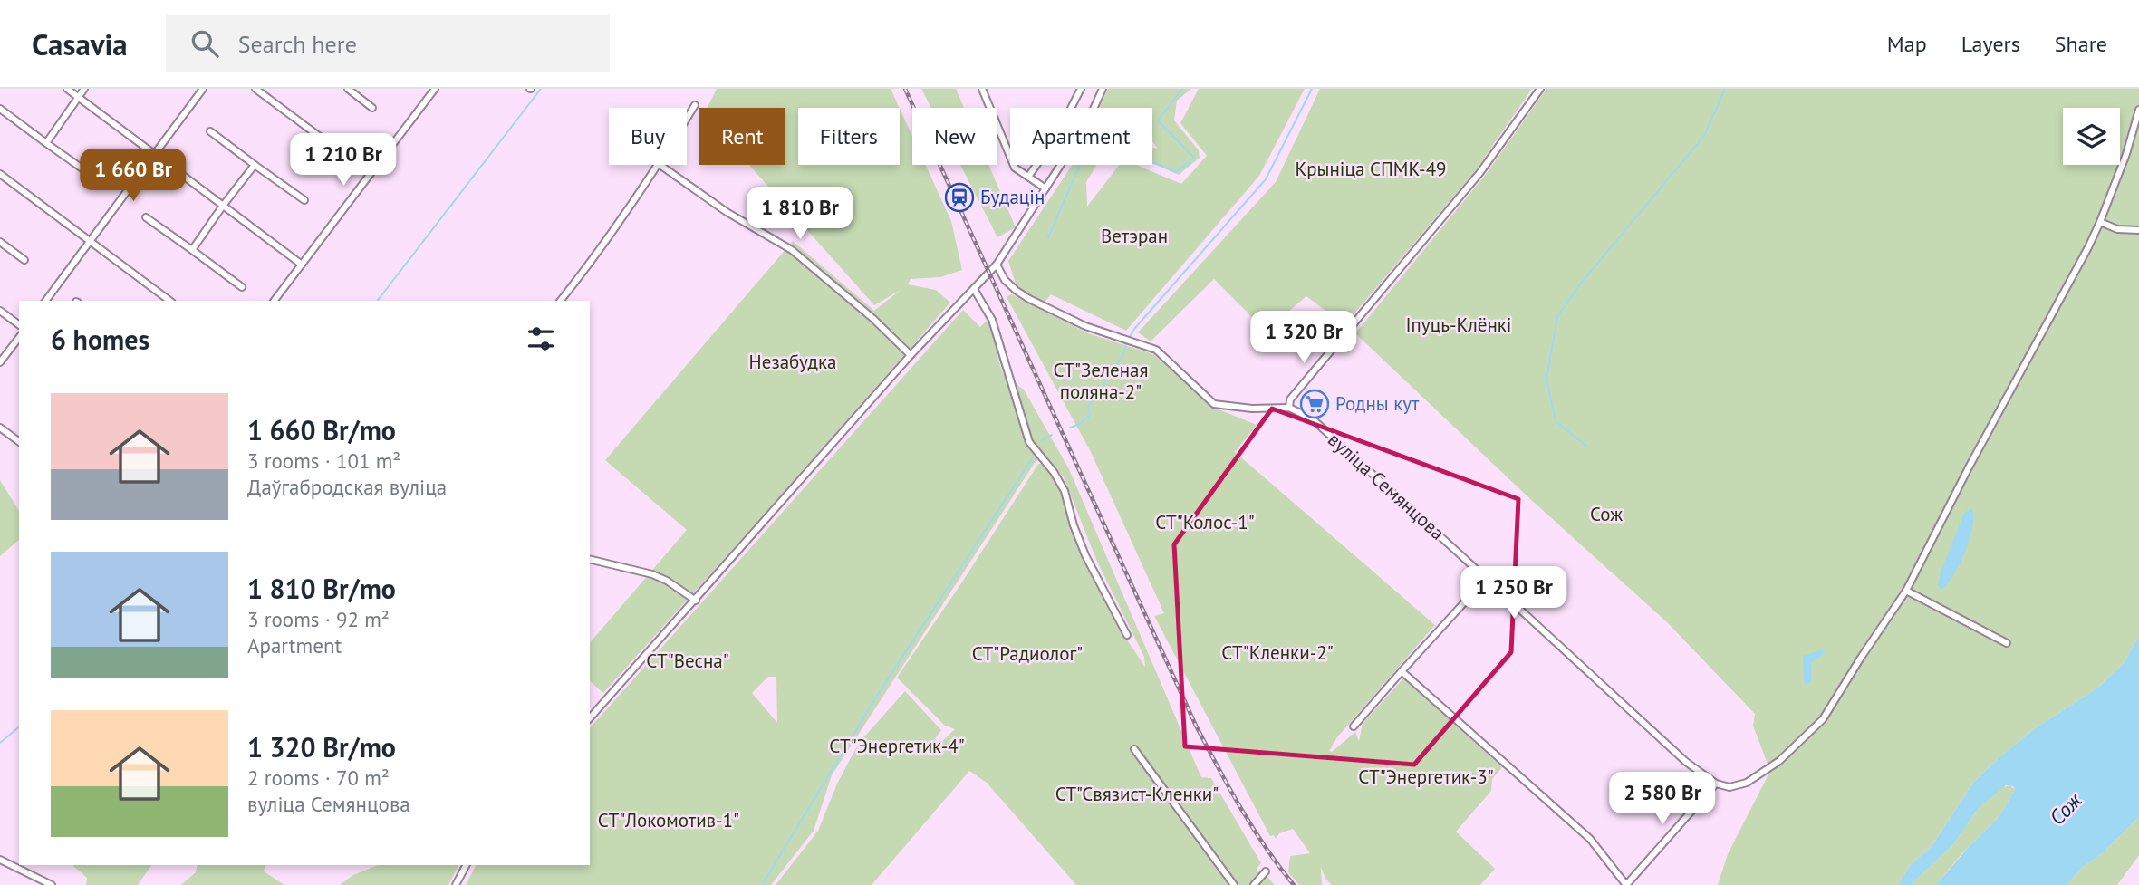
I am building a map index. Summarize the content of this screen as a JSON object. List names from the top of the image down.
{
  "streets": {
    "street": ["вуліца Семянцова"]
  },
  "water": ["Сож"],
  "parks": [
    "Крыніца СПМК-49",
    "Ветэран",
    "Іпуць-Клёнкі",
    "Незабудка",
    "СТ\"Зеленая поляна-2\"",
    "Сож",
    "СТ\"Колос-1\"",
    "СТ\"Кленки-2\"",
    "СТ\"Радиолог\"",
    "СТ\"Весна\"",
    "СТ\"Энергетик-4\"",
    "СТ\"Энергетик-3\"",
    "СТ\"Связист-Кленки\"",
    "СТ\"Локомотив-1\""
  ],
  "places": {
    "station": ["Будацін"],
    "supermarket": ["Родны кут"]
  },
  "page": {
    "header": "Casavia",
    "search": "Search here",
    "nav": ["Map", "Layers", "Share"],
    "chip": [
      "Buy",
      "Rent",
      "Filters",
      "New",
      "Apartment"
    ],
    "price": [
      "1 210 Br",
      "1 660 Br",
      "1 810 Br",
      "1 320 Br",
      "1 250 Br",
      "2 580 Br"
    ],
    "heading": "6 homes",
    "list": [
      {
        "name": "1 660 Br/mo",
        "note": "3 rooms · 101 m² · Даўгабродская вуліца"
      },
      {
        "name": "1 810 Br/mo",
        "note": "3 rooms · 92 m² · Apartment"
      },
      {
        "name": "1 320 Br/mo",
        "note": "2 rooms · 70 m² · вуліца Семянцова"
      }
    ]
  }
}
